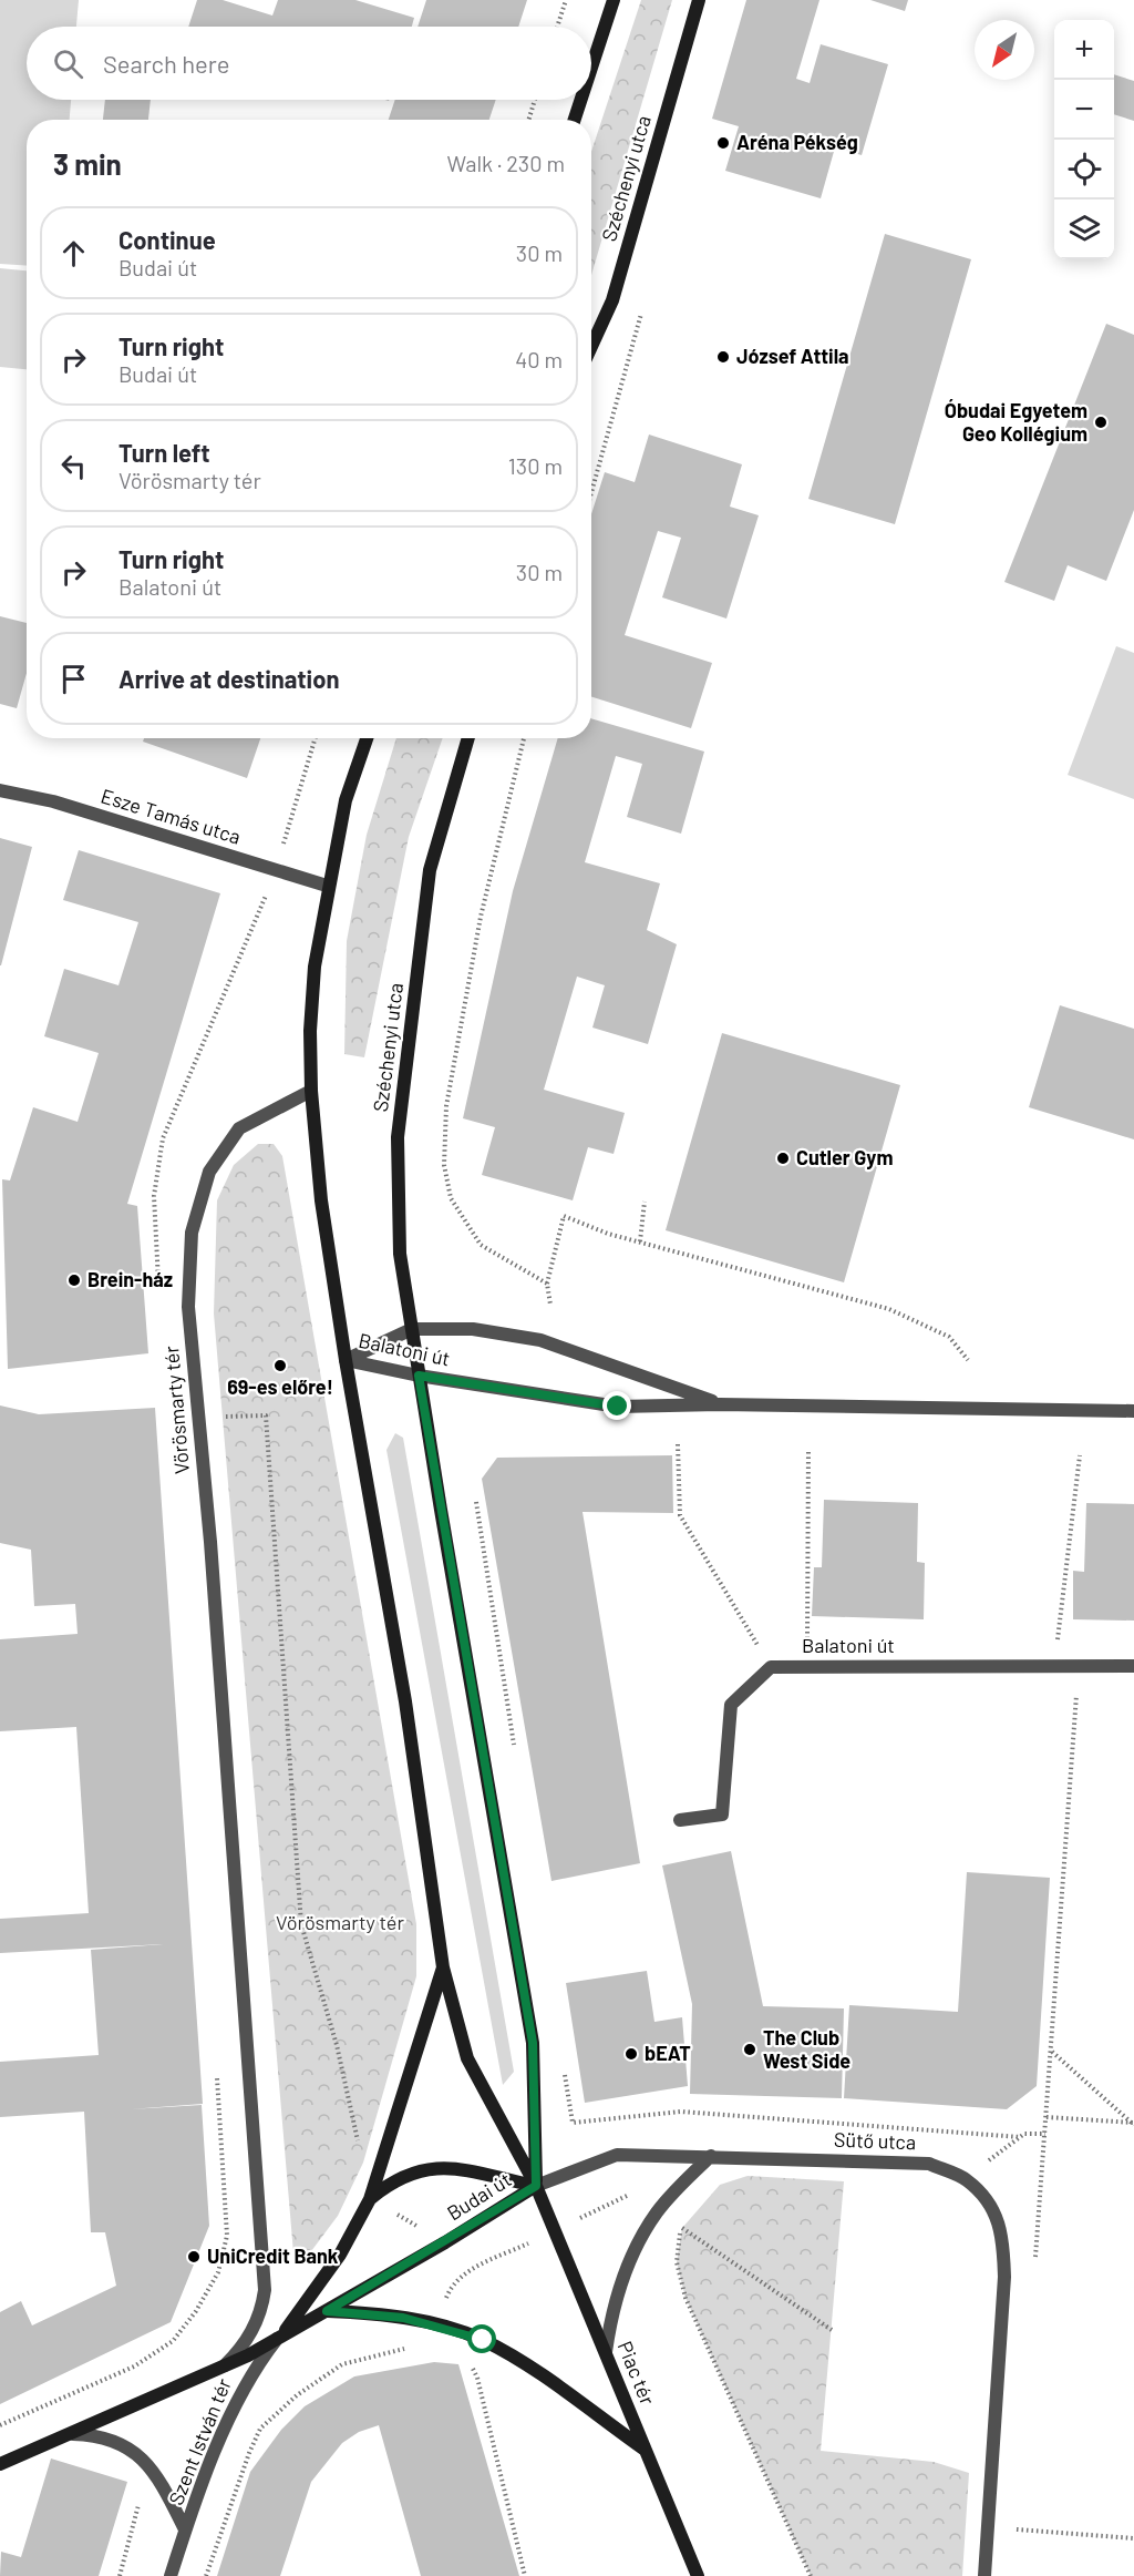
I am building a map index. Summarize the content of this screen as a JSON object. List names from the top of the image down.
{
  "streets": {
    "main road": ["Széchenyi utca", "Budai út", "Piac tér"],
    "street": [
      "Esze Tamás utca",
      "Balatoni út",
      "Vörösmarty tér",
      "Sütő utca",
      "Szent István tér"
    ]
  },
  "crossings": [
    ["Széchenyi utca", "Balatoni út"],
    ["Vörösmarty tér", "Budai út"],
    ["Sütő utca", "Budai út"],
    ["Sütő utca", "Piac tér"],
    ["Budai út", "Piac tér"],
    ["Budai út", "Szent István tér"]
  ],
  "parks": ["Vörösmarty tér"],
  "places": [
    "Aréna Pékség",
    "József Attila",
    "Óbudai Egyetem Geo Kollégium",
    "Cutler Gym",
    "Brein-ház",
    "69-es előre!",
    "The Club West Side",
    "bEAT",
    "UniCredit Bank"
  ],
  "north": "bottom left",
  "page": {
    "map_buttons": ["+", "−"],
    "search": "Search here",
    "heading": ["3 min", "Walk · 230 m"],
    "list": [
      ["Continue", "Budai út", "30 m"],
      ["Turn right", "Budai út", "40 m"],
      ["Turn left", "Vörösmarty tér", "130 m"],
      ["Turn right", "Balatoni út", "30 m"],
      "Arrive at destination"
    ]
  }
}
